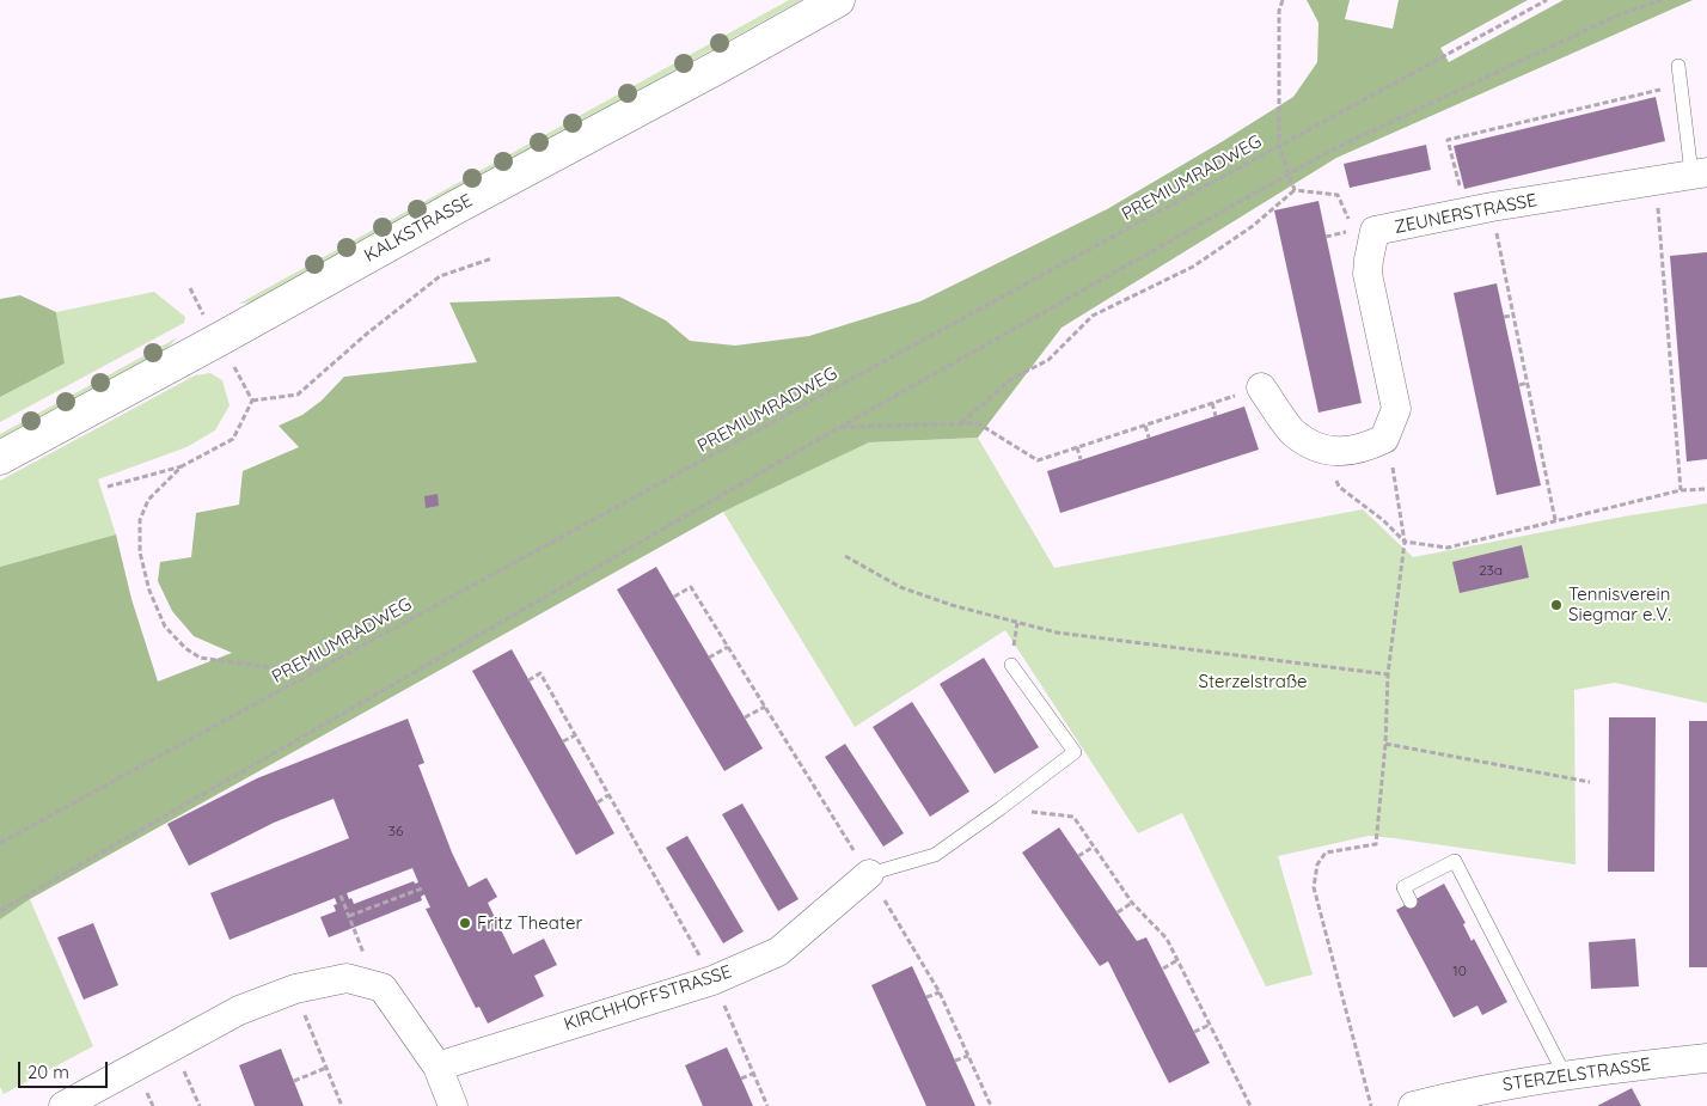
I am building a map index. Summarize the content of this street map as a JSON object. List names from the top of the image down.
{
  "streets": {
    "main road": ["KALKSTRASSE"],
    "street": ["ZEUNERSTRASSE", "KIRCHHOFFSTRASSE", "STERZELSTRASSE"],
    "path": ["PREMIUMRADWEG"]
  },
  "parks": ["Sterzelstraße"],
  "places": ["Tennisverein Siegmar e.V.", "Fritz Theater"],
  "house_numbers": ["23a", "36", "10"],
  "scale_bar": "20 m"
}
